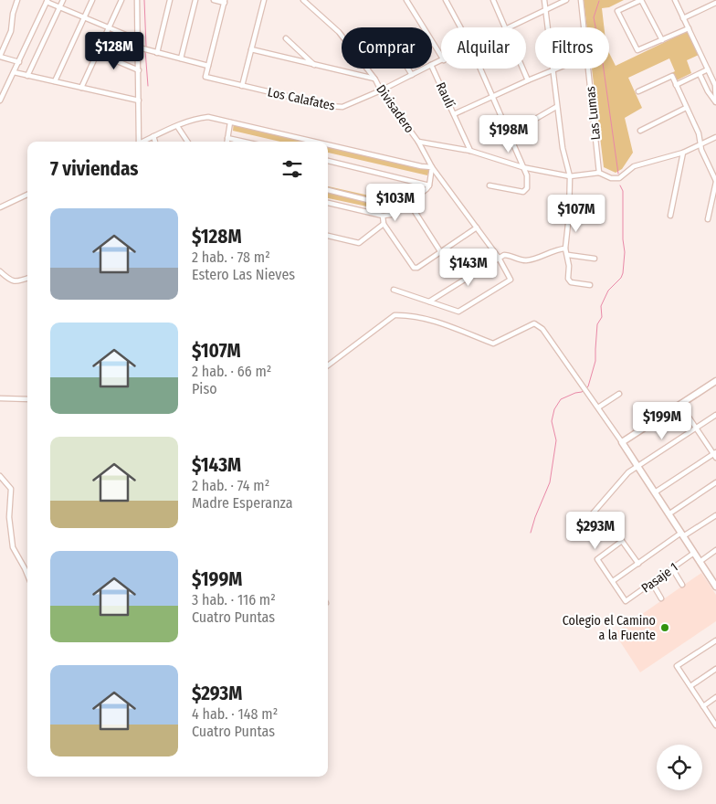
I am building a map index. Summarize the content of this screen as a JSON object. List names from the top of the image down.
{
  "streets": {
    "street": [
      "Raulí",
      "Los Calafates",
      "Divisadero",
      "Las Lumas",
      "Pasaje 1"
    ]
  },
  "crossings": [
    ["Raulí", "Divisadero"],
    ["Los Calafates", "Divisadero"],
    ["Divisadero", "Las Lumas"]
  ],
  "places": ["Colegio el Camino a la Fuente"],
  "page": {
    "chip": ["Comprar", "Alquilar", "Filtros"],
    "price": [
      "$128M",
      "$198M",
      "$103M",
      "$107M",
      "$143M",
      "$199M",
      "$293M"
    ],
    "heading": "7 viviendas",
    "list": [
      {
        "name": "$128M",
        "note": "2 hab. · 78 m² · Estero Las Nieves"
      },
      {
        "name": "$107M",
        "note": "2 hab. · 66 m² · Piso"
      },
      {
        "name": "$143M",
        "note": "2 hab. · 74 m² · Madre Esperanza"
      },
      {
        "name": "$199M",
        "note": "3 hab. · 116 m² · Cuatro Puntas"
      },
      {
        "name": "$293M",
        "note": "4 hab. · 148 m² · Cuatro Puntas"
      }
    ]
  }
}
